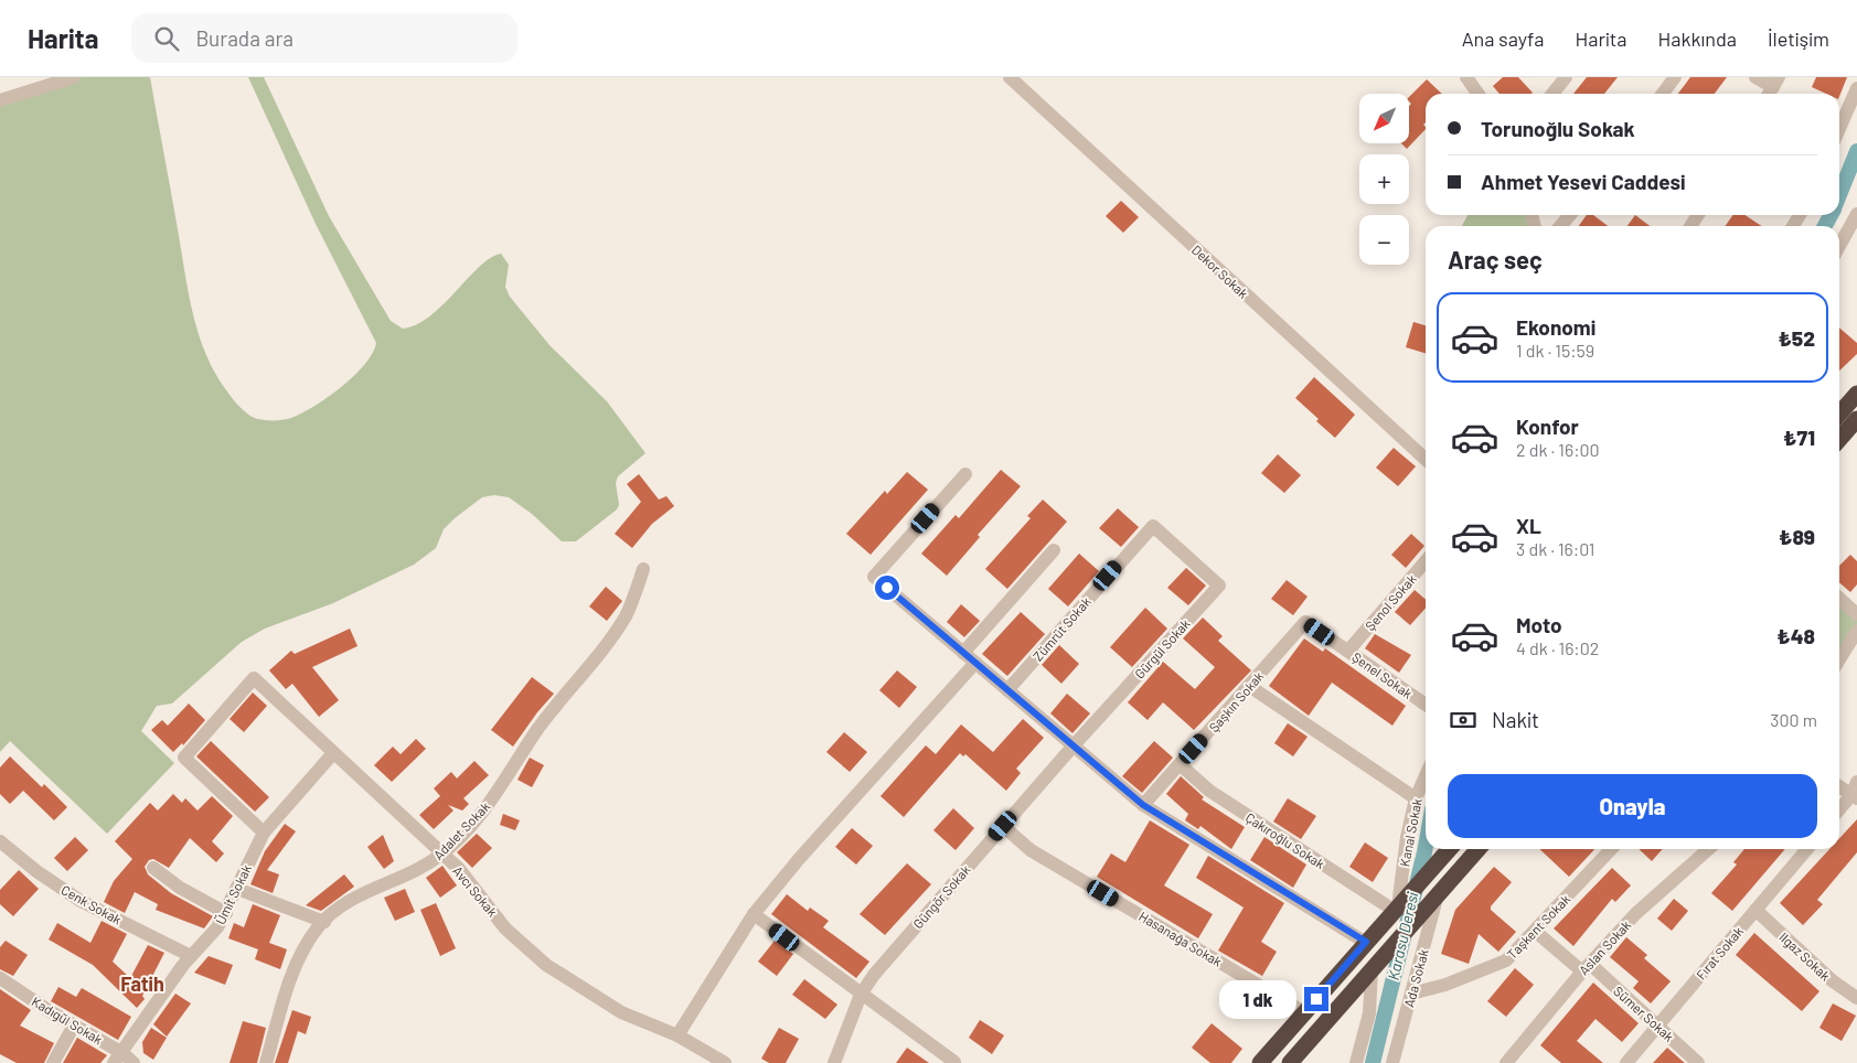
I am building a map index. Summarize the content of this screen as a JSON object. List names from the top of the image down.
{
  "streets": {
    "street": [
      "Dekor Sokak",
      "Şenol Sokak",
      "Zümrüt Sokak",
      "Gürgül Sokak",
      "Şenel Sokak",
      "Şaşkın Sokak",
      "Adalet Sokak",
      "Kanal Sokak",
      "Çakıroğlu Sokak",
      "Avcı Sokak",
      "Ümit Sokak",
      "Güngör Sokak",
      "Cenk Sokak",
      "Taşkent Sokak",
      "Hasanağa Sokak",
      "Aslan Sokak",
      "Fırat Sokak",
      "Ilgaz Sokak",
      "Ada Sokak",
      "Sümer Sokak",
      "Kadıgül Sokak"
    ]
  },
  "crossings": [
    ["Şenol Sokak", "Şenel Sokak"],
    ["Zümrüt Sokak", "Gürgül Sokak"],
    ["Gürgül Sokak", "Güngör Sokak"],
    ["Şenel Sokak", "Şaşkın Sokak"],
    ["Şaşkın Sokak", "Çakıroğlu Sokak"],
    ["Adalet Sokak", "Avcı Sokak"],
    ["Kanal Sokak", "Çakıroğlu Sokak"],
    ["Avcı Sokak", "Ümit Sokak"],
    ["Ümit Sokak", "Cenk Sokak"],
    ["Ümit Sokak", "Kadıgül Sokak"],
    ["Güngör Sokak", "Hasanağa Sokak"],
    ["Taşkent Sokak", "Ada Sokak"],
    ["Taşkent Sokak", "Sümer Sokak"],
    ["Aslan Sokak", "Sümer Sokak"],
    ["Fırat Sokak", "Ilgaz Sokak"],
    ["Fırat Sokak", "Sümer Sokak"]
  ],
  "districts": ["Fatih"],
  "water": ["Karasu Deresi"],
  "north": "bottom left",
  "page": {
    "header": "Harita",
    "search": "Burada ara",
    "nav": [
      "Ana sayfa",
      "Harita",
      "Hakkında",
      "İletişim"
    ],
    "map_buttons": ["+", "−"],
    "banner": ["Torunoğlu Sokak", "Ahmet Yesevi Caddesi"],
    "heading": "Araç seç",
    "list": [
      {
        "name": "Ekonomi",
        "note": "1 dk · 15:59",
        "value": "₺52"
      },
      {
        "name": "Konfor",
        "note": "2 dk · 16:00",
        "value": "₺71"
      },
      {
        "name": "XL",
        "note": "3 dk · 16:01",
        "value": "₺89"
      },
      {
        "name": "Moto",
        "note": "4 dk · 16:02",
        "value": "₺48"
      }
    ],
    "pay": ["Nakit", "300 m"],
    "buttons": "Onayla",
    "bubble": "1 dk"
  }
}
